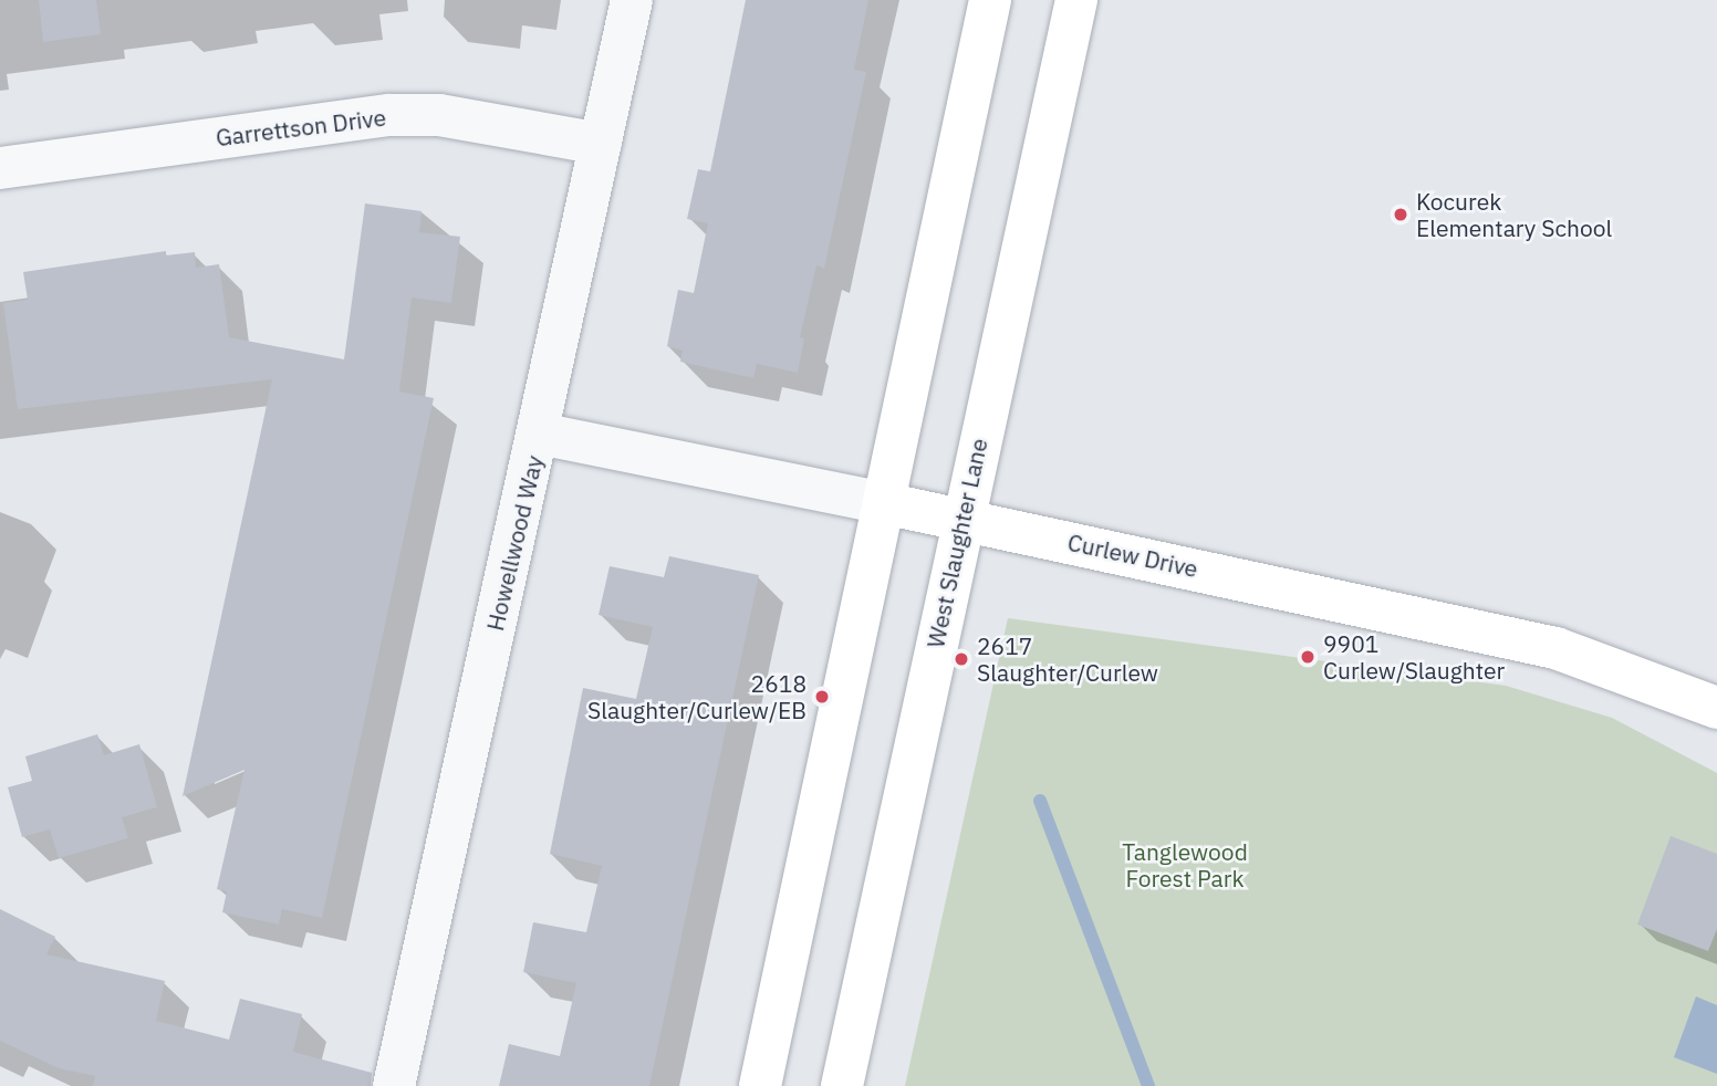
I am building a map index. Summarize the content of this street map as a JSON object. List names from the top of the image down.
{
  "streets": {
    "main road": ["West Slaughter Lane", "Curlew Drive"],
    "street": ["Garrettson Drive", "Howellwood Way"]
  },
  "crossings": [
    ["Garrettson Drive", "Howellwood Way"],
    ["Howellwood Way", "Curlew Drive"],
    ["West Slaughter Lane", "Curlew Drive"]
  ],
  "parks": ["Tanglewood Forest Park"],
  "places": [
    "Kocurek Elementary School",
    "9901 Curlew/Slaughter",
    "2617 Slaughter/Curlew",
    "2618 Slaughter/Curlew/EB"
  ]
}
